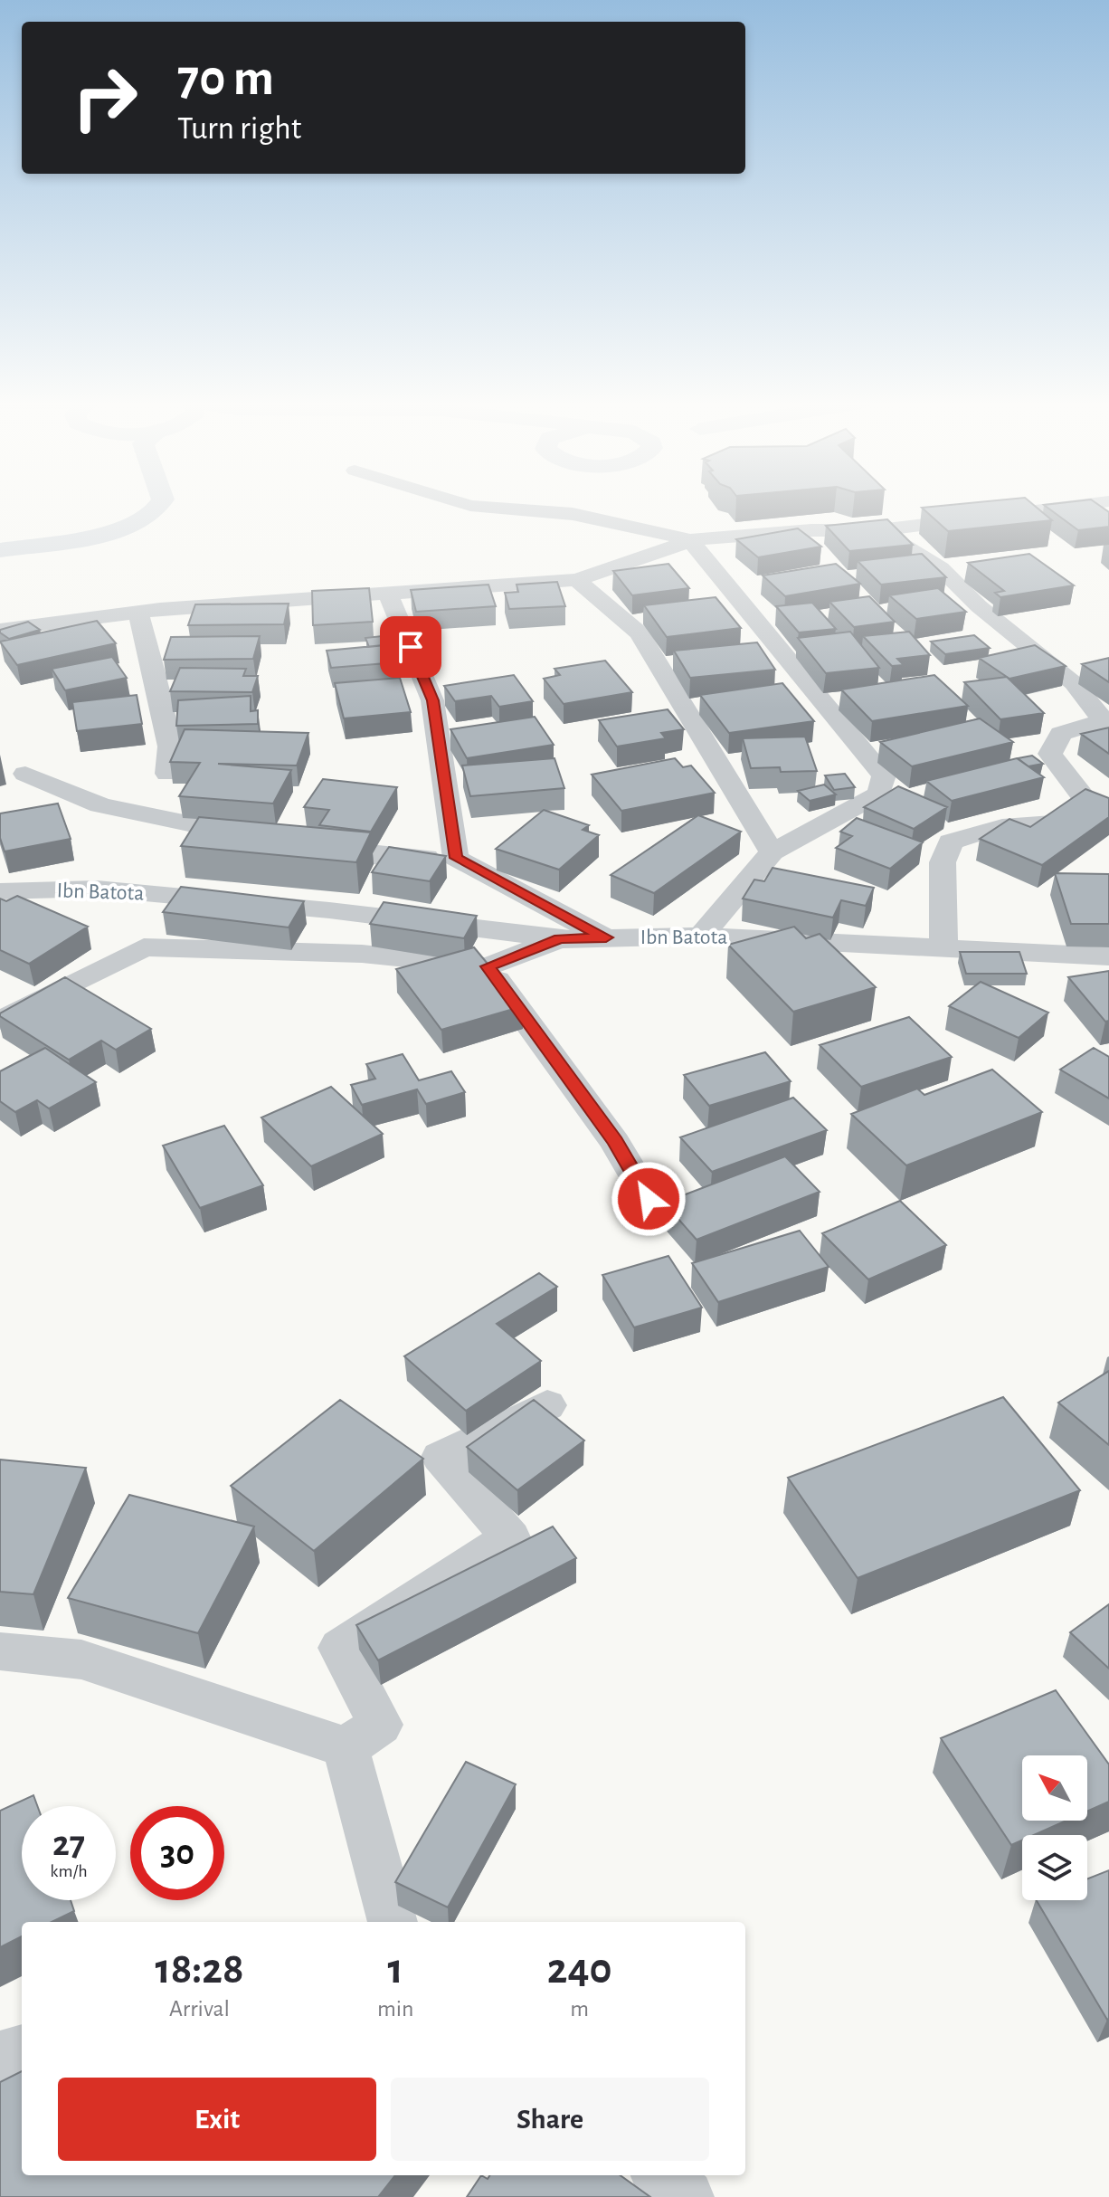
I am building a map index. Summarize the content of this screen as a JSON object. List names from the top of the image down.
{
  "streets": {
    "street": ["Ibn Batota"]
  },
  "north": "top left",
  "page": {
    "turn": ["70 m", "Turn right"],
    "speed": "27 km/h",
    "limit": "30",
    "eta": [
      "18:28",
      "Arrival",
      "1",
      "min",
      "240",
      "m"
    ],
    "buttons": ["Exit", "Share"]
  }
}
